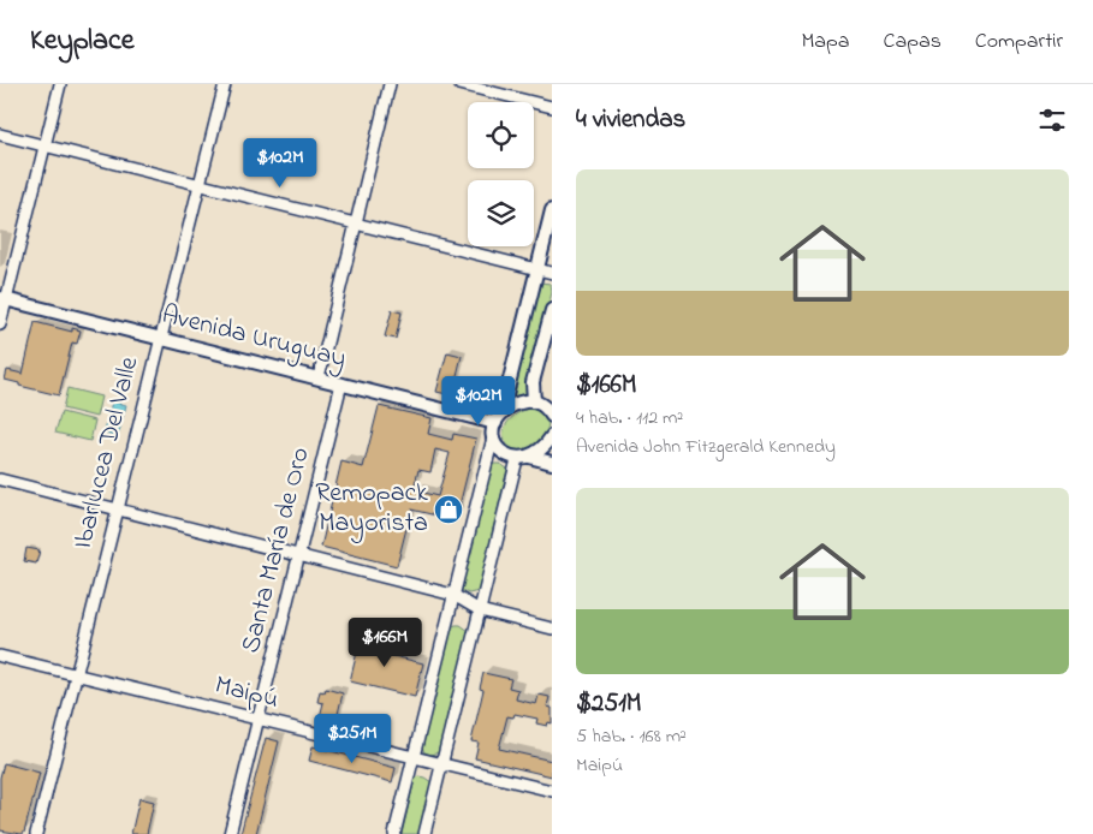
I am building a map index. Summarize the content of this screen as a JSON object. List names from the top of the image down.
{
  "streets": {
    "street": [
      "Avenida Uruguay",
      "Ibarlucea Del Valle",
      "Santa María de Oro",
      "Maipú"
    ]
  },
  "crossings": [
    ["Avenida Uruguay", "Ibarlucea Del Valle"],
    ["Avenida Uruguay", "Santa María de Oro"],
    ["Ibarlucea Del Valle", "Maipú"],
    ["Santa María de Oro", "Maipú"]
  ],
  "places": {
    "shop": ["Remopack Mayorista"]
  },
  "page": {
    "header": "Keyplace",
    "nav": ["Mapa", "Capas", "Compartir"],
    "heading": "4 viviendas",
    "price": [
      "$102M",
      "$102M",
      "$166M",
      "$251M"
    ],
    "list": [
      {
        "name": "$166M",
        "note": "4 hab. · 112 m² · Avenida John Fitzgerald Kennedy"
      },
      {
        "name": "$251M",
        "note": "5 hab. · 168 m² · Maipú"
      }
    ]
  }
}
